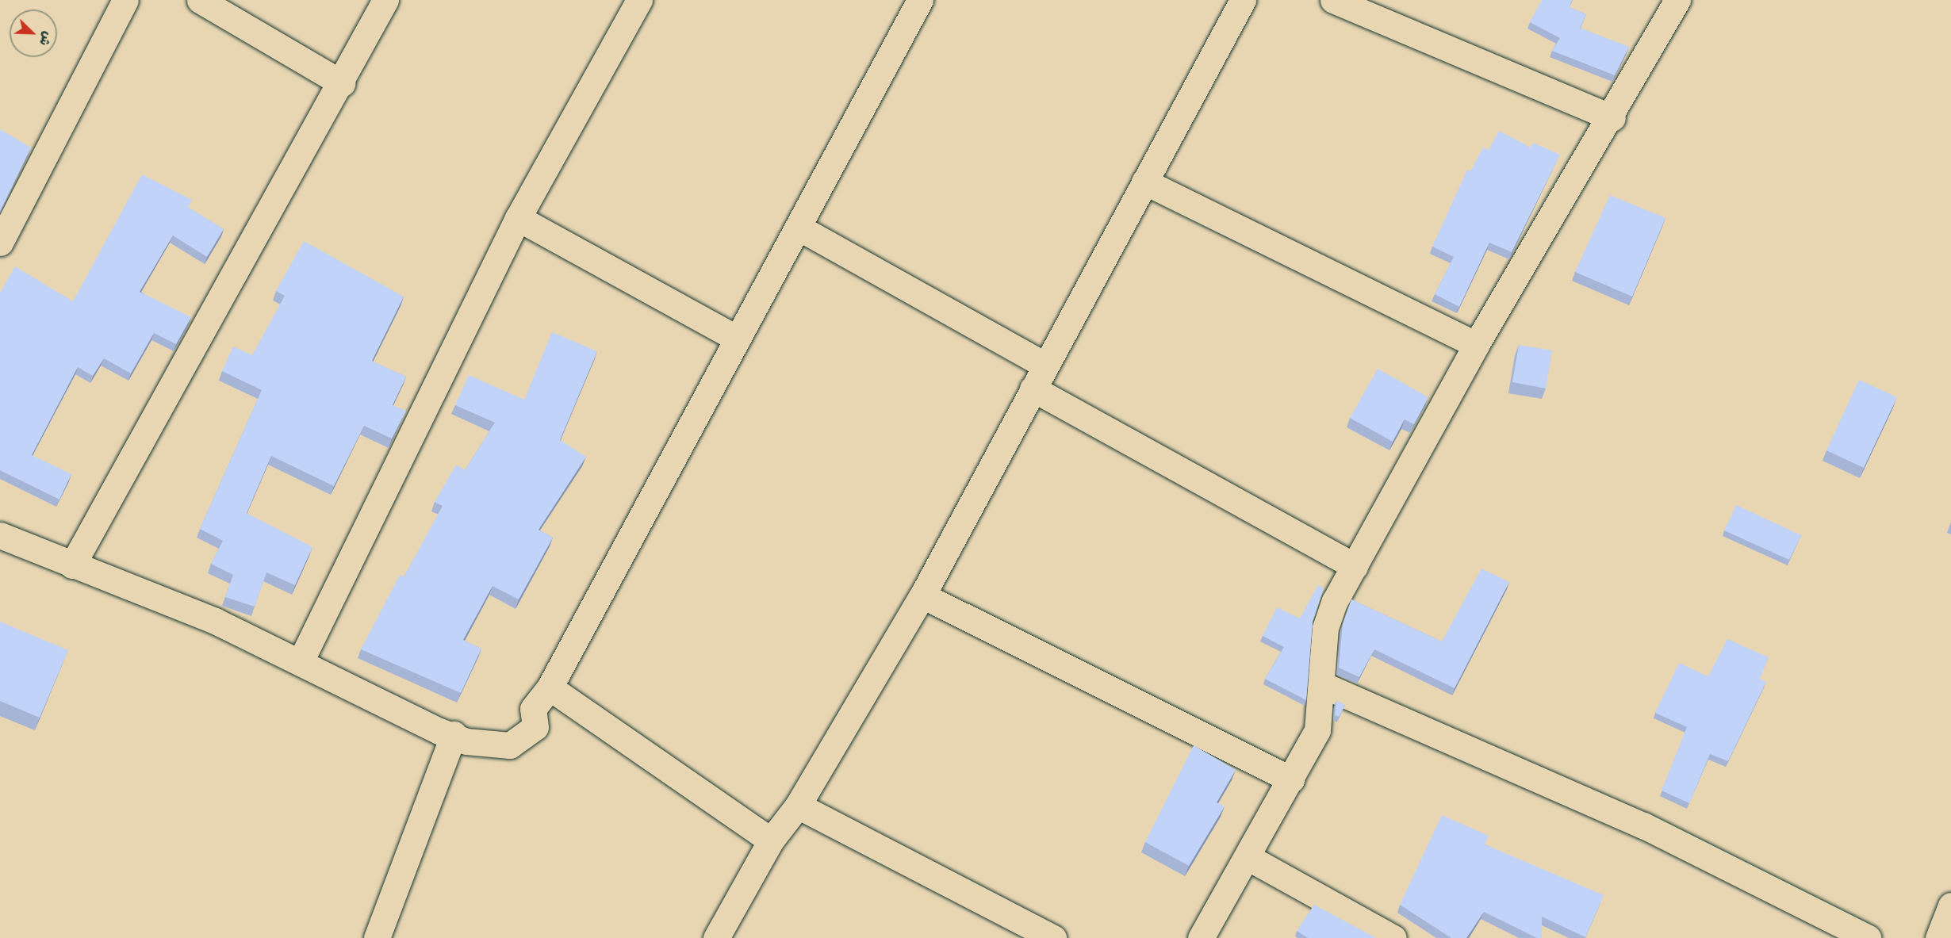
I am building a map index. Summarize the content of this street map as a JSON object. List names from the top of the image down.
{
  "north": "bottom right"
}
